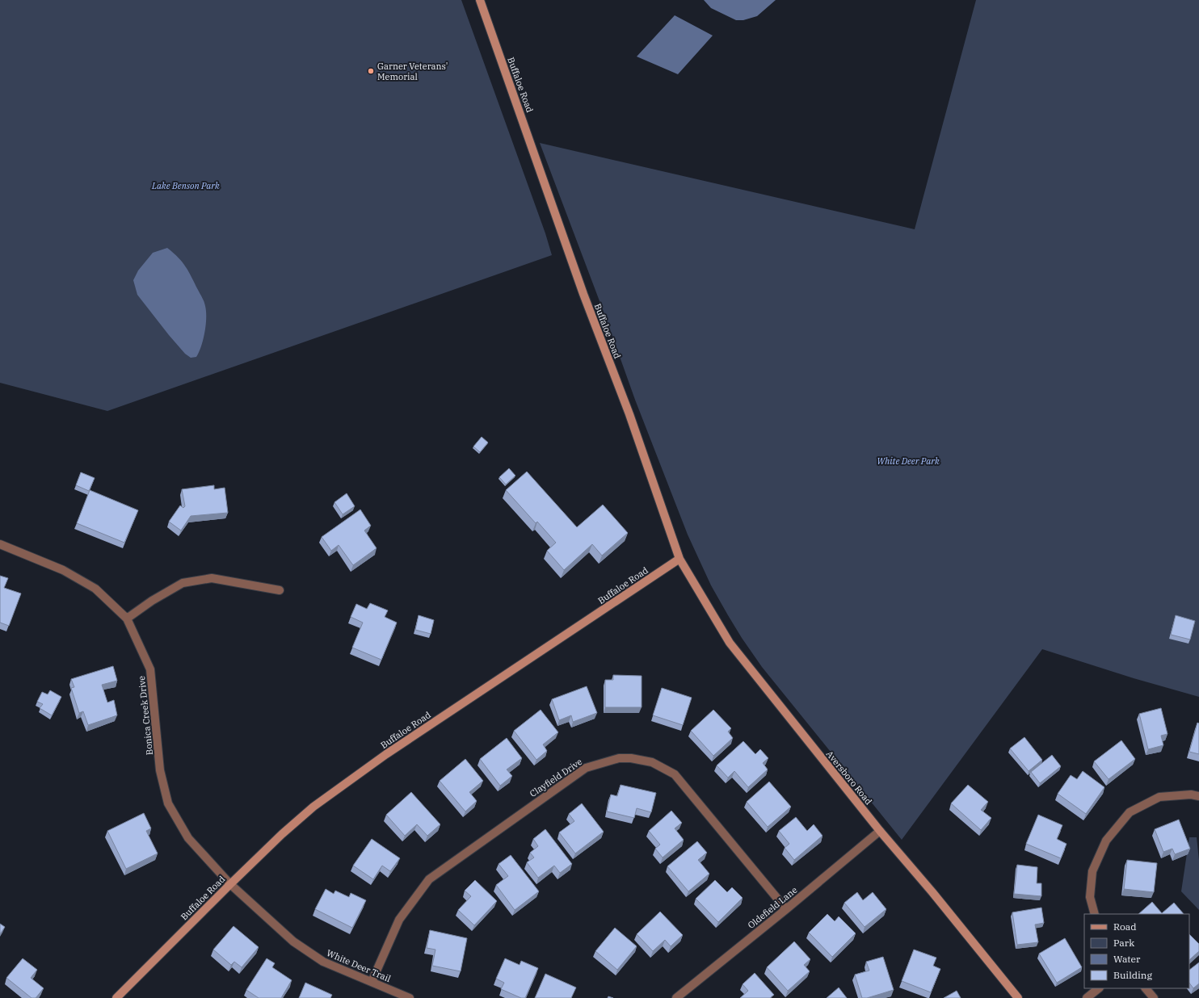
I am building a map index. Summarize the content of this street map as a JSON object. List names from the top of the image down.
{
  "streets": {
    "street": [
      "Buffaloe Road",
      "Bonica Creek Drive",
      "Clayfield Drive",
      "Aversboro Road",
      "Oldefield Lane",
      "White Deer Trail"
    ]
  },
  "crossings": [
    ["Buffaloe Road", "Bonica Creek Drive"],
    ["Buffaloe Road", "Aversboro Road"],
    ["Buffaloe Road", "White Deer Trail"],
    ["Bonica Creek Drive", "White Deer Trail"],
    ["Clayfield Drive", "Oldefield Lane"],
    ["Clayfield Drive", "White Deer Trail"],
    ["Aversboro Road", "Oldefield Lane"]
  ],
  "parks": ["Lake Benson Park", "White Deer Park"],
  "places": ["Garner Veterans' Memorial"],
  "legend": [
    "Road",
    "Park",
    "Water",
    "Building"
  ]
}
